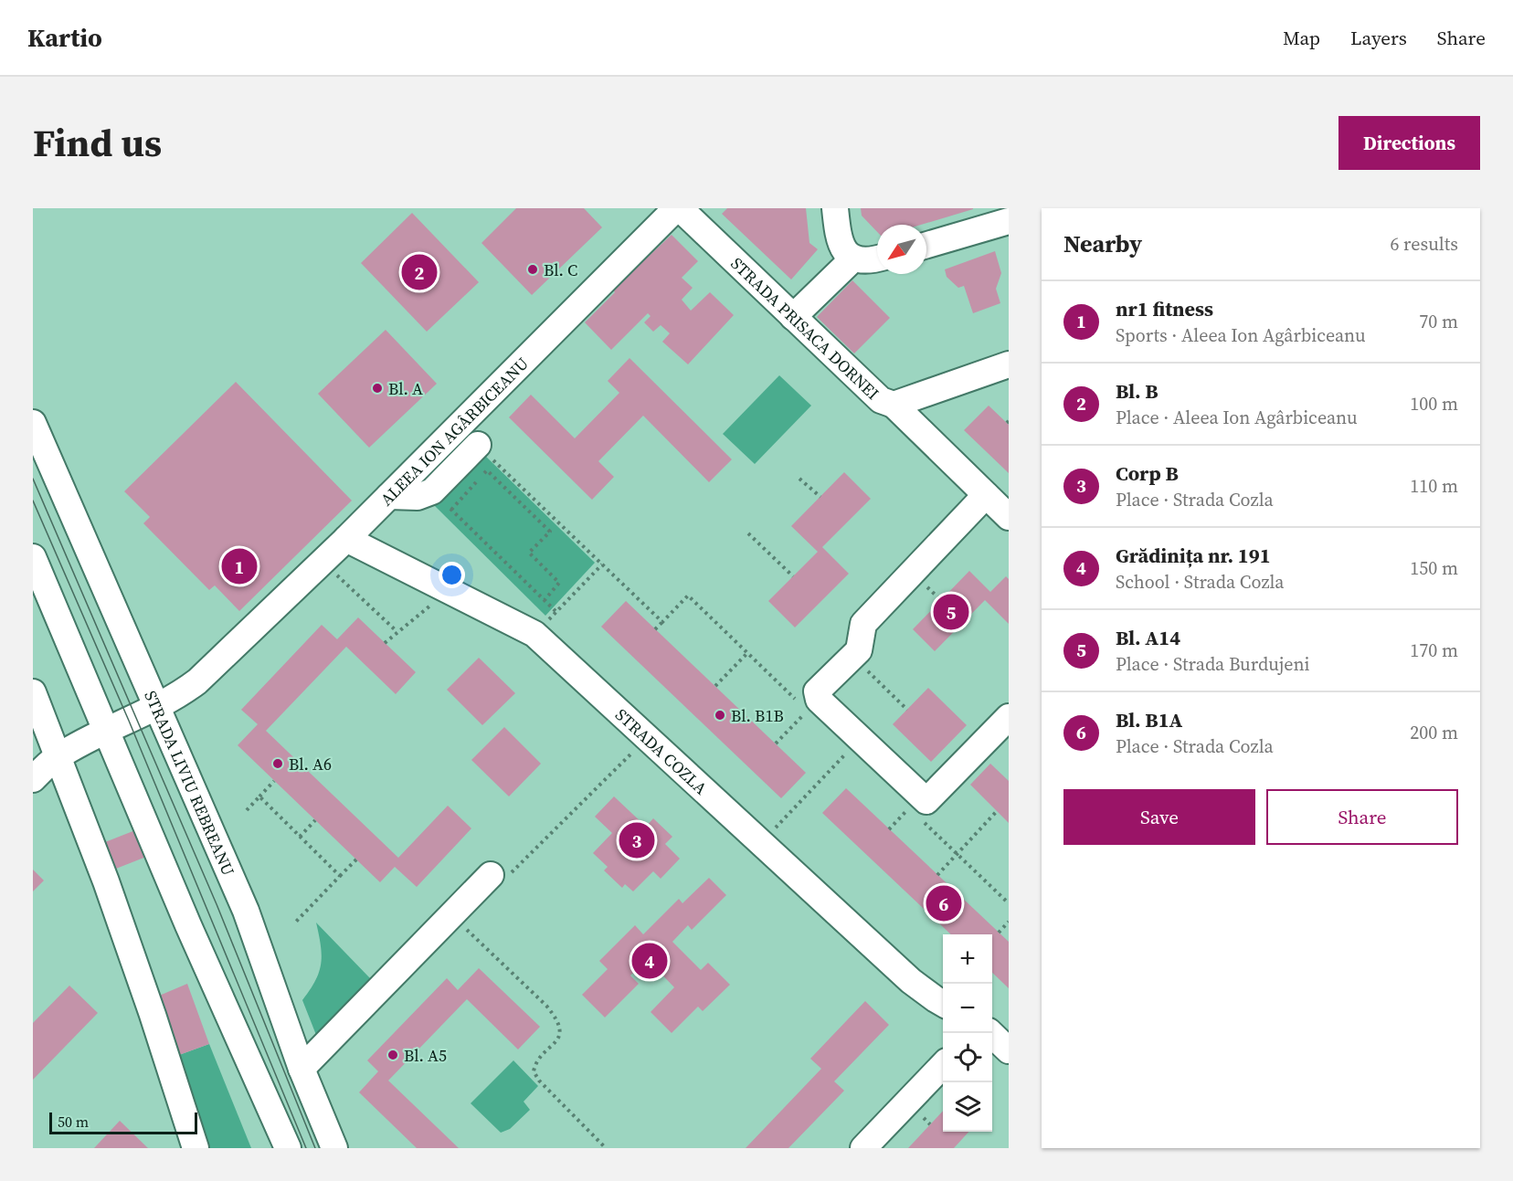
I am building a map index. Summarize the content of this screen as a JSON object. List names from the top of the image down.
{
  "streets": {
    "street": [
      "STRADA PRISACA DORNEI",
      "ALEEA ION AGÂRBICEANU",
      "STRADA COZLA",
      "STRADA LIVIU REBREANU"
    ]
  },
  "crossings": [
    ["STRADA PRISACA DORNEI", "ALEEA ION AGÂRBICEANU"],
    ["ALEEA ION AGÂRBICEANU", "STRADA COZLA"],
    ["ALEEA ION AGÂRBICEANU", "STRADA LIVIU REBREANU"]
  ],
  "places": [
    "Bl. C",
    "Bl. A",
    "Bl. B1B",
    "Bl. A6",
    "Bl. A5"
  ],
  "scale_bar": "50 m",
  "north": "bottom left",
  "page": {
    "header": "Kartio",
    "nav": ["Map", "Layers", "Share"],
    "title": "Find us",
    "buttons": [
      "Directions",
      ["Save", "Share"]
    ],
    "heading": ["Nearby", "6 results"],
    "pins": [
      "2",
      "1",
      "5",
      "3",
      "6",
      "4"
    ],
    "list": [
      {
        "mark": "1",
        "name": "nr1 fitness",
        "note": "Sports · Aleea Ion Agârbiceanu",
        "value": "70 m"
      },
      {
        "mark": "2",
        "name": "Bl. B",
        "note": "Place · Aleea Ion Agârbiceanu",
        "value": "100 m"
      },
      {
        "mark": "3",
        "name": "Corp B",
        "note": "Place · Strada Cozla",
        "value": "110 m"
      },
      {
        "mark": "4",
        "name": "Grădinița nr. 191",
        "note": "School · Strada Cozla",
        "value": "150 m"
      },
      {
        "mark": "5",
        "name": "Bl. A14",
        "note": "Place · Strada Burdujeni",
        "value": "170 m"
      },
      {
        "mark": "6",
        "name": "Bl. B1A",
        "note": "Place · Strada Cozla",
        "value": "200 m"
      }
    ],
    "map_buttons": ["+", "−"],
    "scale": "50 m"
  }
}
